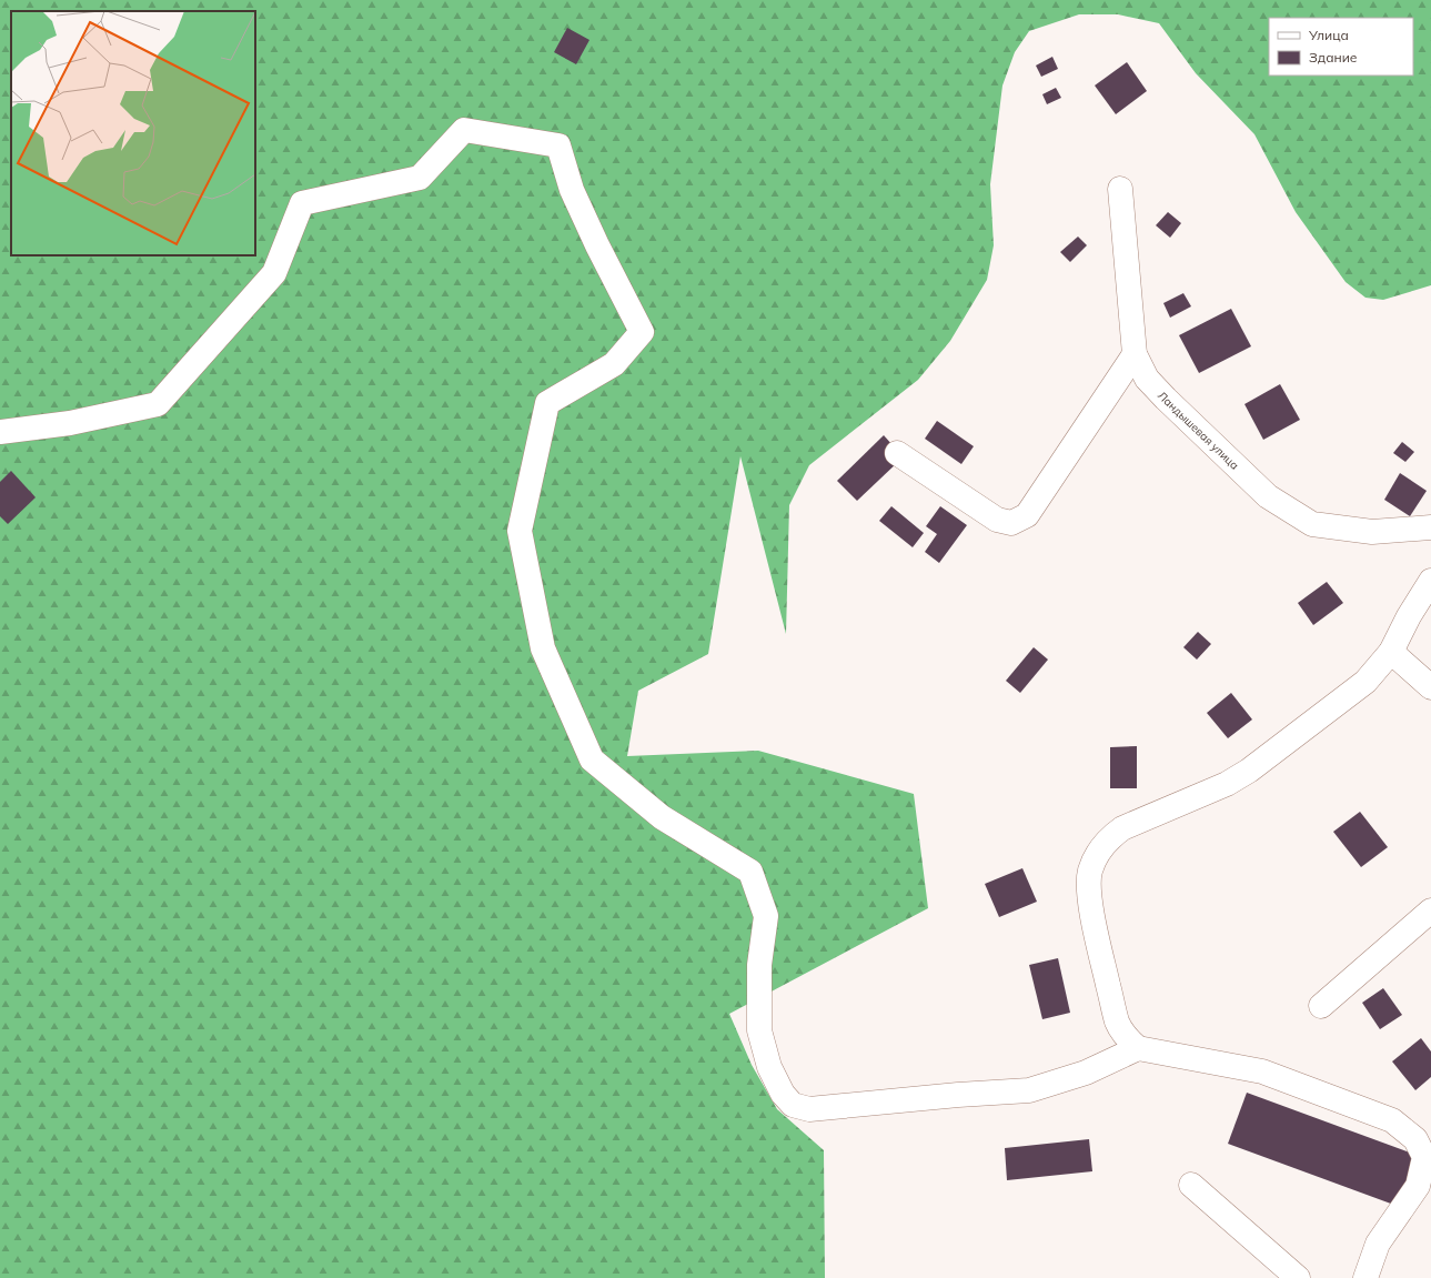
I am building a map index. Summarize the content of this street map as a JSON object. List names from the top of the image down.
{
  "streets": {
    "street": ["Ландышевая улица"]
  },
  "legend": ["Улица", "Здание"]
}
